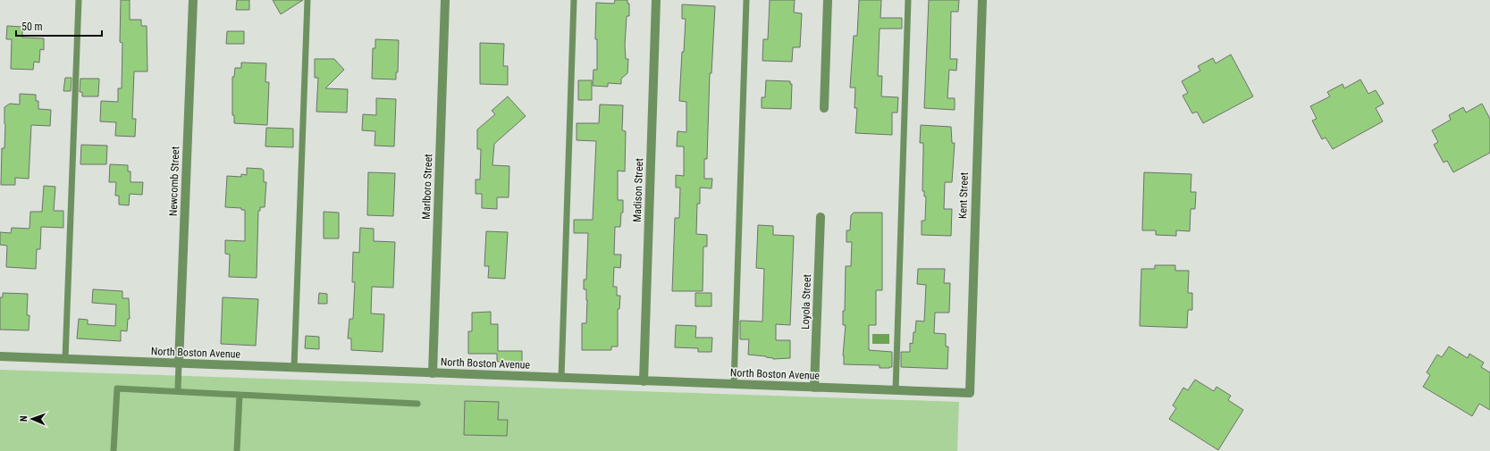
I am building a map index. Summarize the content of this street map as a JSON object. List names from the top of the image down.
{
  "streets": {
    "street": [
      "Newcomb Street",
      "Marlboro Street",
      "Madison Street",
      "Kent Street",
      "Loyola Street",
      "North Boston Avenue"
    ]
  },
  "crossings": [
    ["Newcomb Street", "North Boston Avenue"],
    ["Marlboro Street", "North Boston Avenue"],
    ["Madison Street", "North Boston Avenue"],
    ["Kent Street", "North Boston Avenue"],
    ["Loyola Street", "North Boston Avenue"]
  ],
  "scale_bar": "50 m",
  "north": "left"
}
